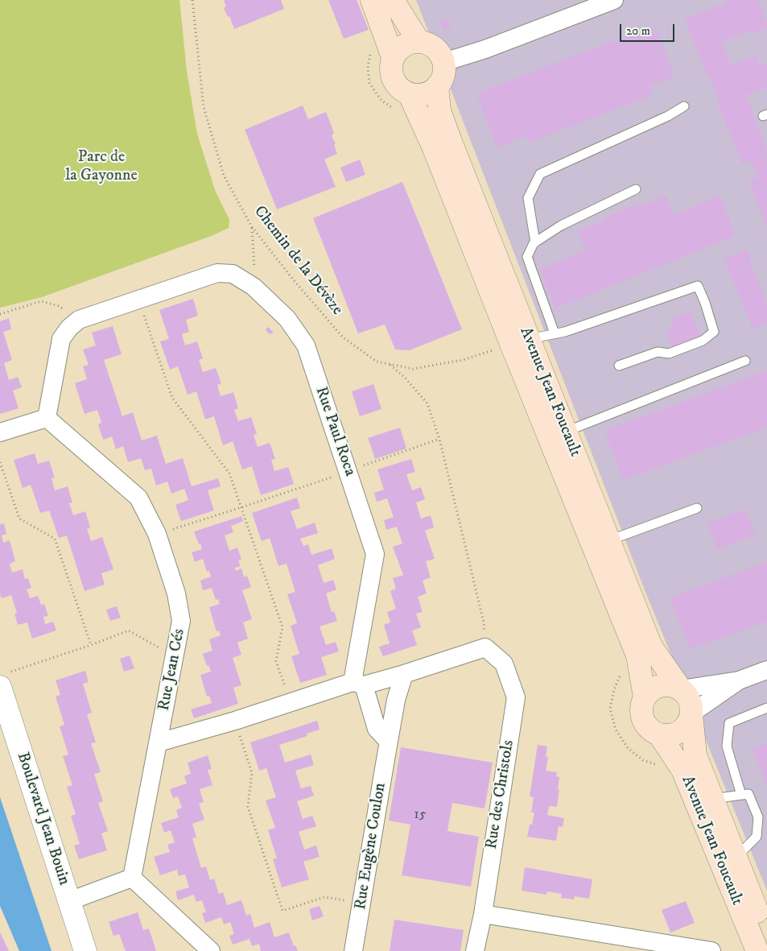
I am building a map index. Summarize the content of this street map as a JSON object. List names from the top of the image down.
{
  "streets": {
    "main road": ["Avenue Jean Foucault"],
    "street": [
      "Rue Paul Roca",
      "Rue Jean Cés",
      "Rue des Christols",
      "Boulevard Jean Bouin",
      "Rue Eugène Coulon"
    ],
    "path": ["Chemin de la Dévèze"]
  },
  "crossings": [
    ["Chemin de la Dévèze", "Avenue Jean Foucault"],
    ["Rue Paul Roca", "Rue Jean Cés"]
  ],
  "parks": ["Parc de la Gayonne"],
  "house_numbers": ["15"],
  "scale_bar": "20 m"
}
